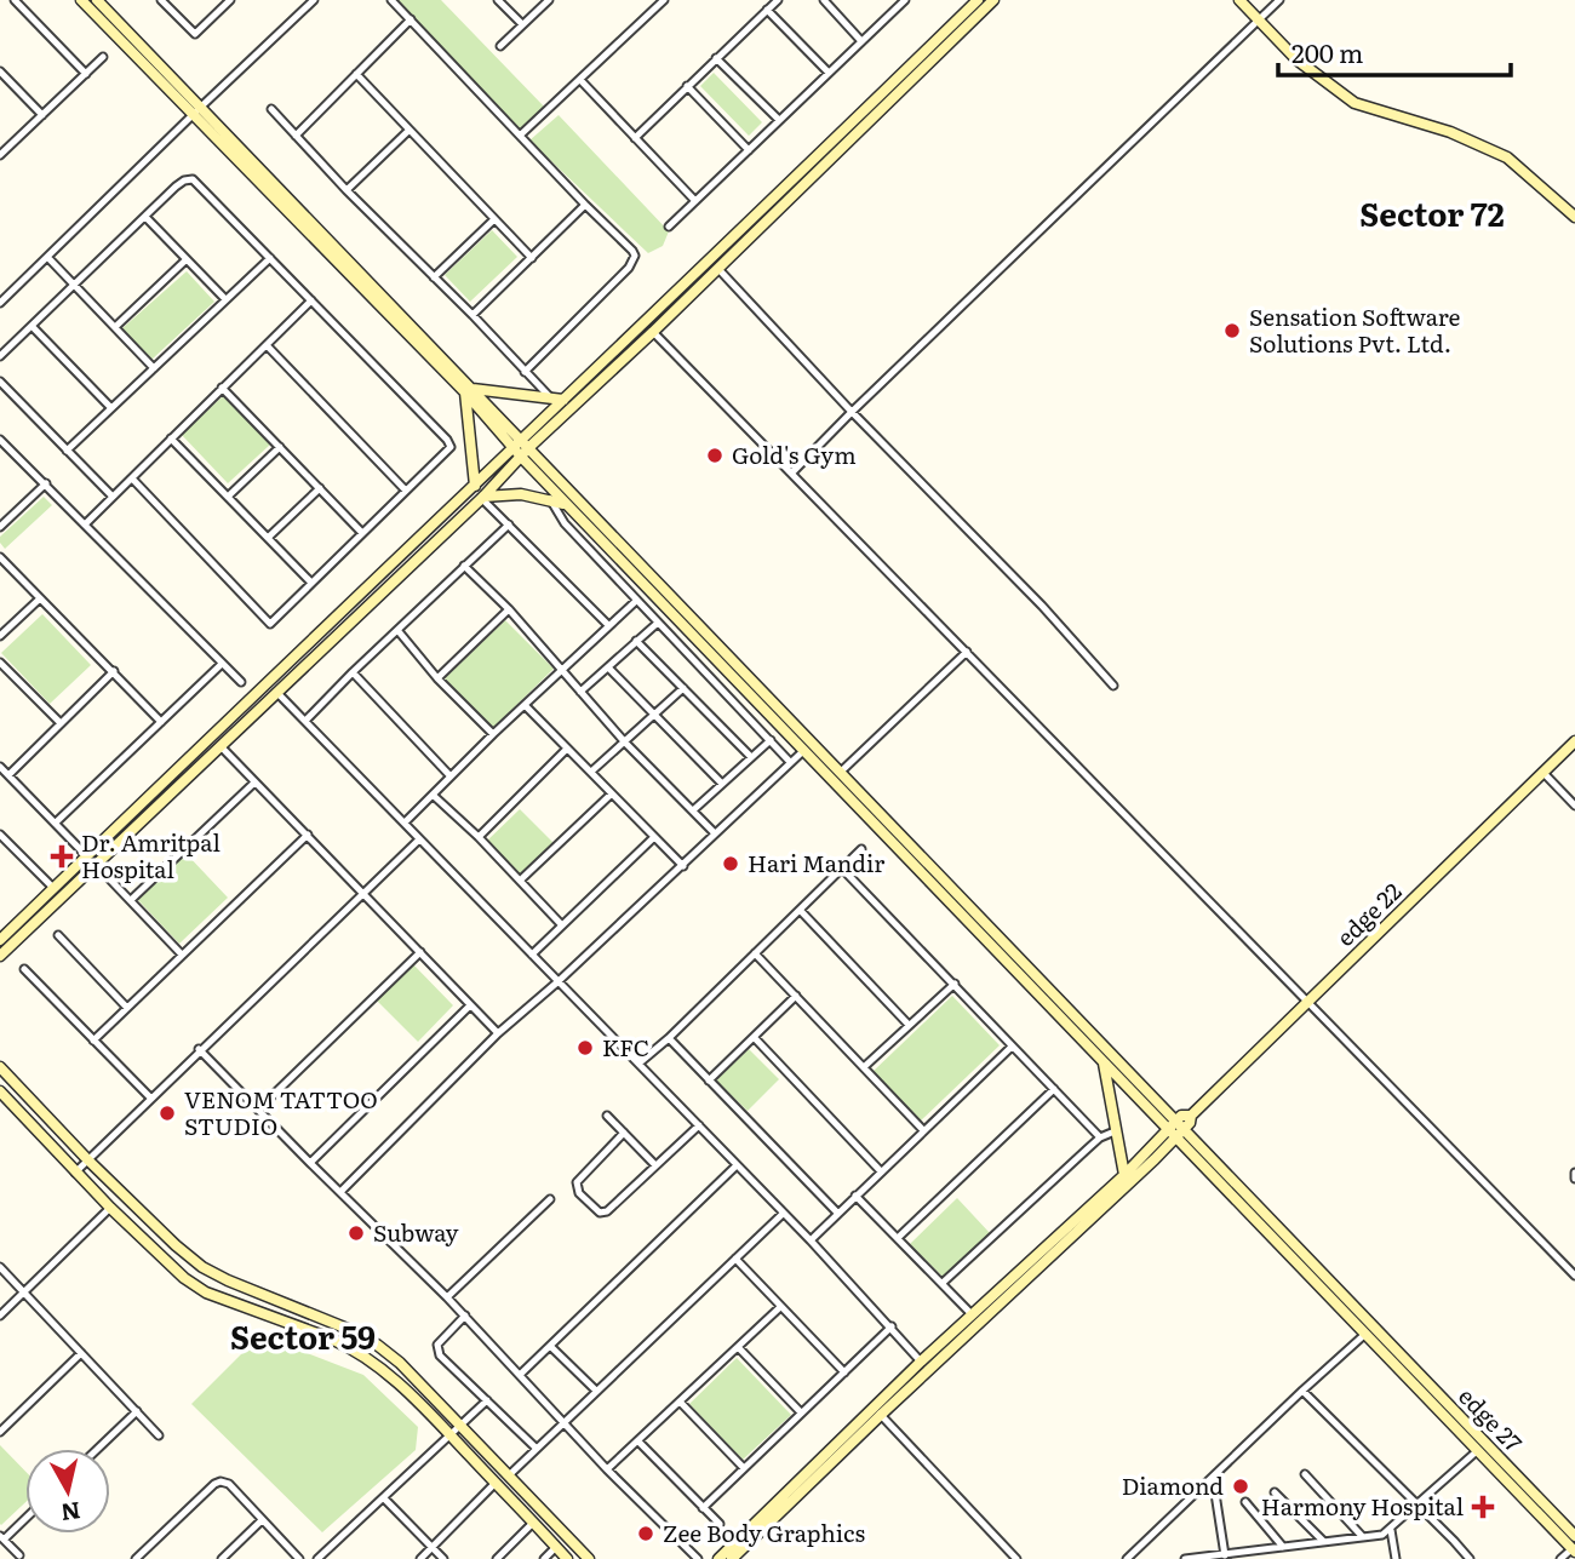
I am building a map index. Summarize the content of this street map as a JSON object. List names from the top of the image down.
{
  "streets": {
    "main road": ["edge 22", "edge 27"]
  },
  "crossings": [
    ["edge 22", "edge 27"]
  ],
  "districts": ["Sector 72", "Sector 59"],
  "places": {
    "other": [
      "Sensation Software Solutions Pvt. Ltd.",
      "Gold's Gym",
      "Hari Mandir",
      "KFC",
      "VENOM TATTOO STUDIO",
      "Subway",
      "Diamond",
      "Zee Body Graphics"
    ],
    "health": ["Dr. Amritpal Hospital", "Harmony Hospital"]
  },
  "scale_bar": "200 m",
  "north": "bottom"
}
